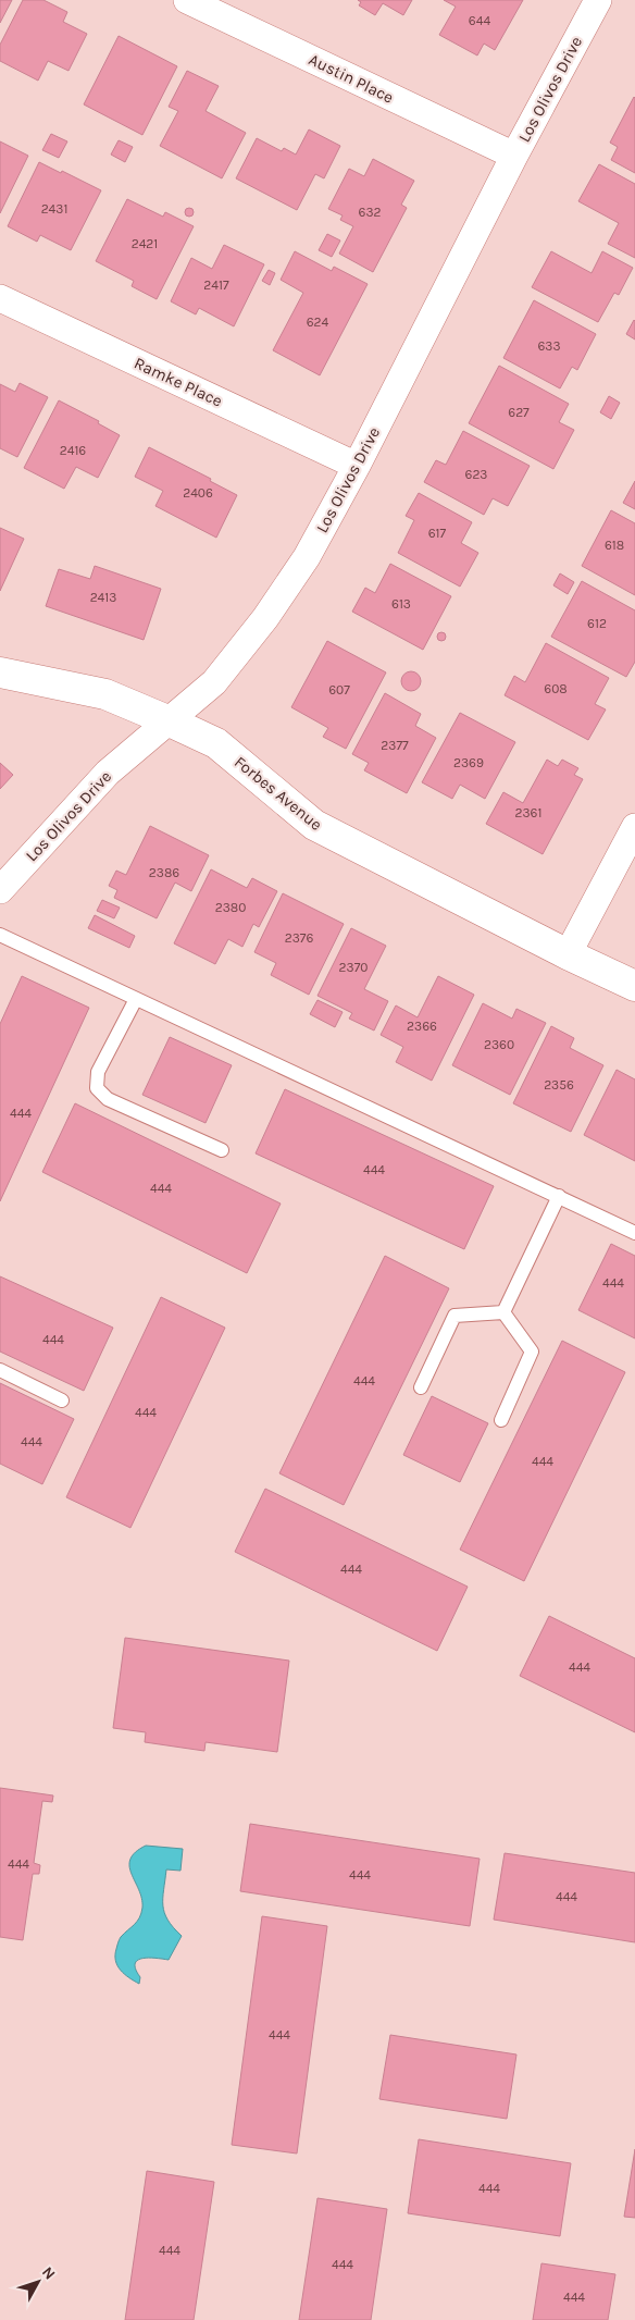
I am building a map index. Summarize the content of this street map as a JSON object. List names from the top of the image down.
{
  "streets": {
    "street": [
      "Austin Place",
      "Los Olivos Drive",
      "Ramke Place",
      "Forbes Avenue"
    ]
  },
  "crossings": [
    ["Austin Place", "Los Olivos Drive"],
    ["Los Olivos Drive", "Ramke Place"],
    ["Los Olivos Drive", "Forbes Avenue"]
  ],
  "house_numbers": [
    "644",
    "2431",
    "632",
    "2421",
    "2417",
    "624",
    "633",
    "627",
    "2416",
    "623",
    "2406",
    "617",
    "618",
    "2413",
    "613",
    "612",
    "608",
    "607",
    "2377",
    "2369",
    "2361",
    "2386",
    "2380",
    "2376",
    "2370",
    "2366",
    "2360",
    "2356",
    "444",
    "444",
    "444",
    "444",
    "444",
    "444",
    "444",
    "444",
    "444",
    "444",
    "444",
    "444",
    "444",
    "444",
    "444",
    "444",
    "444",
    "444",
    "444"
  ],
  "north": "top right"
}
